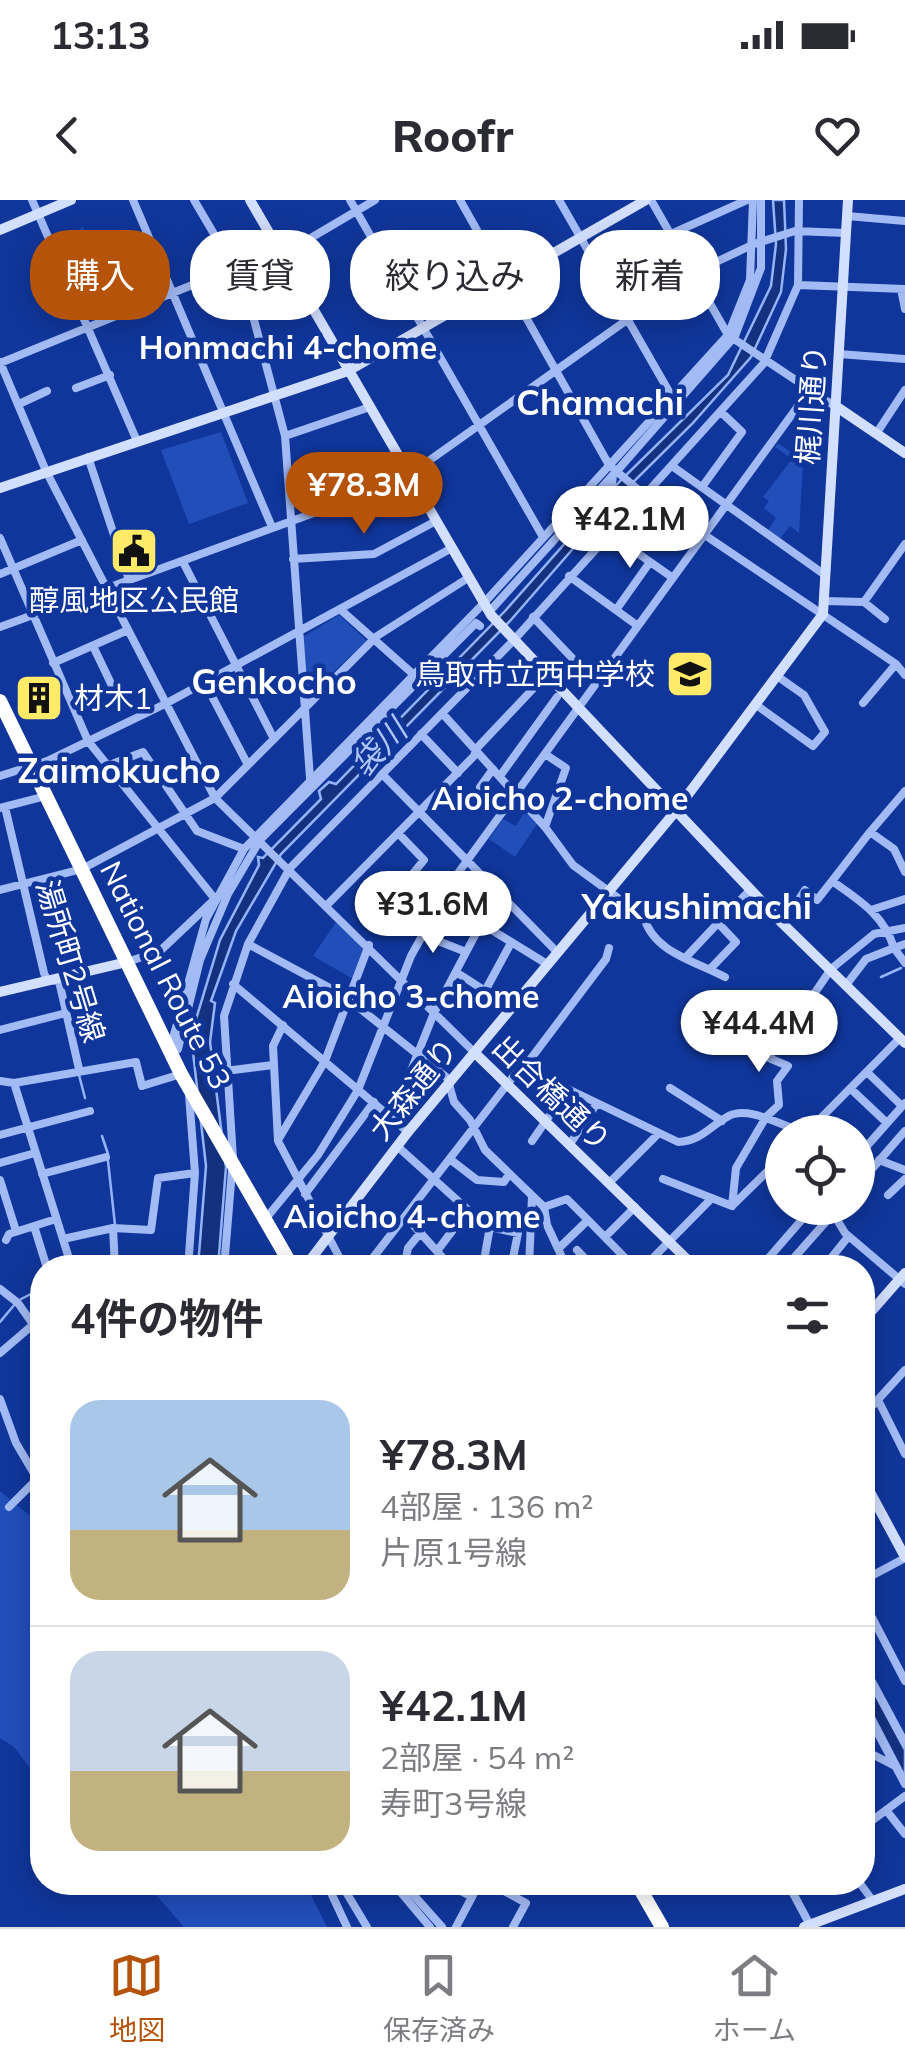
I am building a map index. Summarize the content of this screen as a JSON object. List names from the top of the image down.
{
  "streets": {
    "highway": ["National Route 53"],
    "street": [
      "梶川通り",
      "湯所町2号線",
      "大森通り",
      "出合橋通り"
    ]
  },
  "crossings": [
    ["梶川通り", "大森通り"],
    ["大森通り", "出合橋通り"]
  ],
  "districts": [
    "Honmachi 4-chome",
    "Chamachi",
    "Genkocho",
    "Zaimokucho",
    "Aioicho 2-chome",
    "Yakushimachi",
    "Aioicho 3-chome",
    "Aioicho 4-chome"
  ],
  "water": ["袋川"],
  "places": {
    "public building": ["醇風地区公民館"],
    "school or university": ["鳥取市立西中学校"],
    "building": ["材木1"]
  },
  "page": {
    "status": "13:13",
    "header": "Roofr",
    "chip": [
      "購入",
      "賃貸",
      "絞り込み",
      "新着"
    ],
    "price": [
      "¥78.3M",
      "¥42.1M",
      "¥31.6M",
      "¥44.4M"
    ],
    "heading": "4件の物件",
    "list": [
      {
        "name": "¥78.3M",
        "note": "4部屋 · 136 m² · 片原1号線"
      },
      {
        "name": "¥42.1M",
        "note": "2部屋 · 54 m² · 寿町3号線"
      }
    ],
    "tabs": ["地図", "保存済み", "ホーム"]
  }
}
